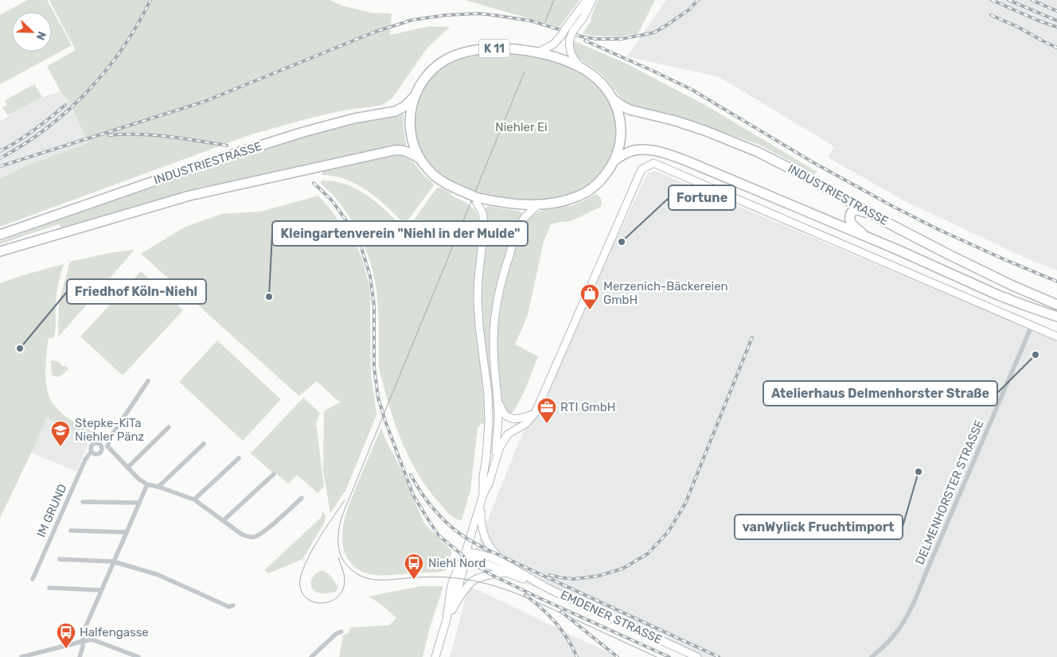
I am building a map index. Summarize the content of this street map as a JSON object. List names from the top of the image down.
{
  "streets": {
    "highway": ["K 11", "INDUSTRIESTRASSE"],
    "street": ["DELMENHORSTER STRASSE", "IM GRUND", "EMDENER STRASSE"]
  },
  "crossings": [
    ["K 11", "INDUSTRIESTRASSE"]
  ],
  "parks": ["Niehler Ei"],
  "places": {
    "other": [
      "Fortune",
      "Kleingartenverein \"Niehl in der Mulde\"",
      "Friedhof Köln-Niehl",
      "Atelierhaus Delmenhorster Straße",
      "vanWylick Fruchtimport"
    ],
    "shop": ["Merzenich-Bäckereien GmbH"],
    "office": ["RTI GmbH"],
    "school or university": ["Stepke-KiTa Niehler Pänz"],
    "bus stop": ["Niehl Nord", "Halfengasse"]
  },
  "north": "bottom right"
}
